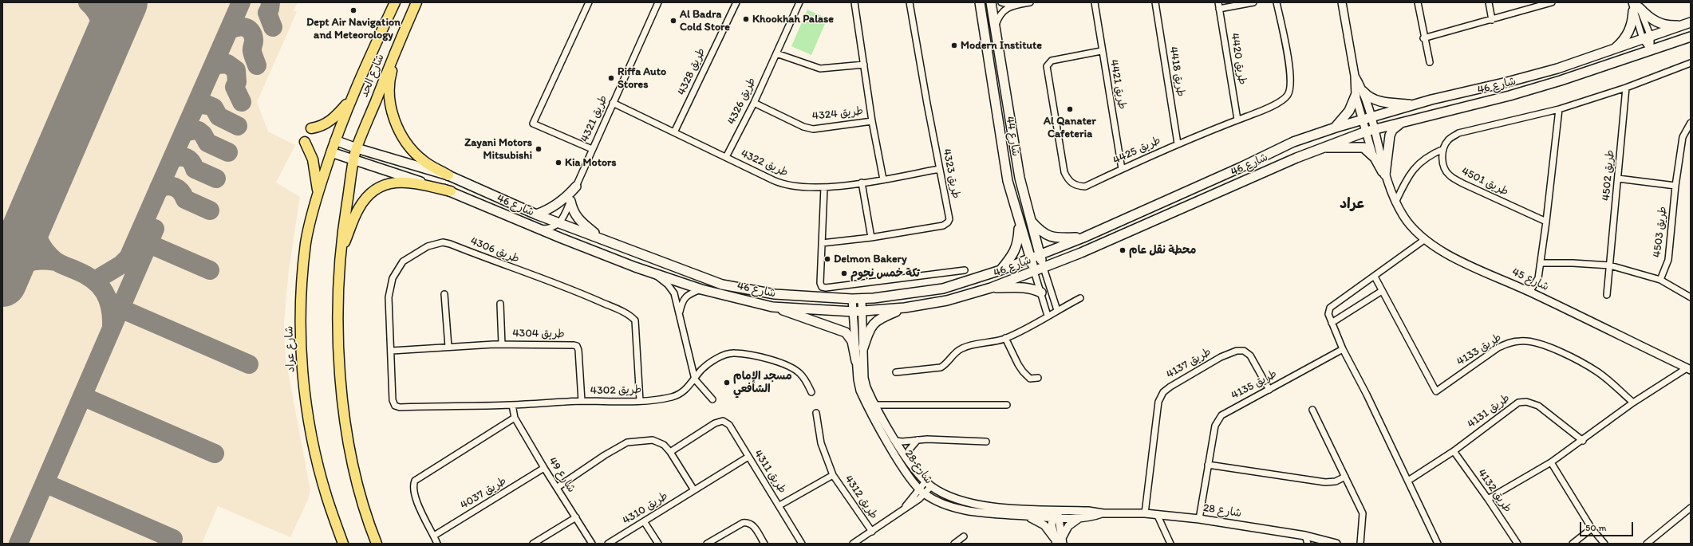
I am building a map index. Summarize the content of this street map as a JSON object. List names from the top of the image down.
{
  "streets": {
    "main road": [
      "شارع الحد",
      "شارع 46",
      "شارع 44",
      "شارع عراد"
    ],
    "street": [
      "طريق 4420",
      "طريق 4328",
      "طريق 4418",
      "طريق 4421",
      "طريق 4326",
      "طريق 4324",
      "طريق 4321",
      "طريق 4425",
      "طريق 4322",
      "طريق 4323",
      "طريق 4502",
      "طريق 4501",
      "طريق 4503",
      "طريق 4306",
      "شارع 45",
      "طريق 4304",
      "طريق 4133",
      "طريق 4137",
      "طريق 4135",
      "طريق 4302",
      "طريق 4131",
      "شارع 28",
      "طريق 4311",
      "شارع 49",
      "طريق 4132",
      "طريق 4037",
      "طريق 4312",
      "طريق 4310"
    ]
  },
  "crossings": [
    ["طريق 4420", "طريق 4425"],
    ["طريق 4328", "طريق 4322"],
    ["طريق 4418", "طريق 4425"],
    ["شارع الحد", "شارع 46"],
    ["شارع الحد", "شارع عراد"],
    ["طريق 4421", "طريق 4425"],
    ["شارع 46", "طريق 4321"],
    ["شارع 46", "شارع 44"],
    ["شارع 46", "شارع 45"],
    ["شارع 46", "شارع عراد"],
    ["شارع 46", "شارع 28"],
    ["طريق 4326", "طريق 4324"],
    ["طريق 4326", "طريق 4322"],
    ["طريق 4324", "طريق 4322"],
    ["طريق 4321", "طريق 4322"],
    ["طريق 4322", "طريق 4323"],
    ["طريق 4306", "طريق 4304"],
    ["طريق 4306", "طريق 4302"],
    ["طريق 4304", "طريق 4302"],
    ["طريق 4137", "طريق 4135"],
    ["طريق 4137", "شارع 28"],
    ["طريق 4135", "شارع 28"],
    ["طريق 4302", "شارع 49"],
    ["طريق 4131", "طريق 4132"],
    ["شارع 28", "طريق 4312"],
    ["طريق 4311", "طريق 4312"],
    ["طريق 4311", "طريق 4310"],
    ["شارع 49", "طريق 4037"]
  ],
  "districts": ["عراد"],
  "places": [
    "Dept Air Navigation and Meteorology",
    "Khookhah Palase",
    "Al Badra Cold Store",
    "Modern Institute",
    "Riffa Auto Stores",
    "Al Qanater Cafeteria",
    "Zayani Motors Mitsubishi",
    "Kia Motors",
    "محطة نقل عام",
    "Delmon Bakery",
    "تكة خمس نجوم",
    "مسجد الإمام الشافعي"
  ],
  "scale_bar": "50 m"
}
